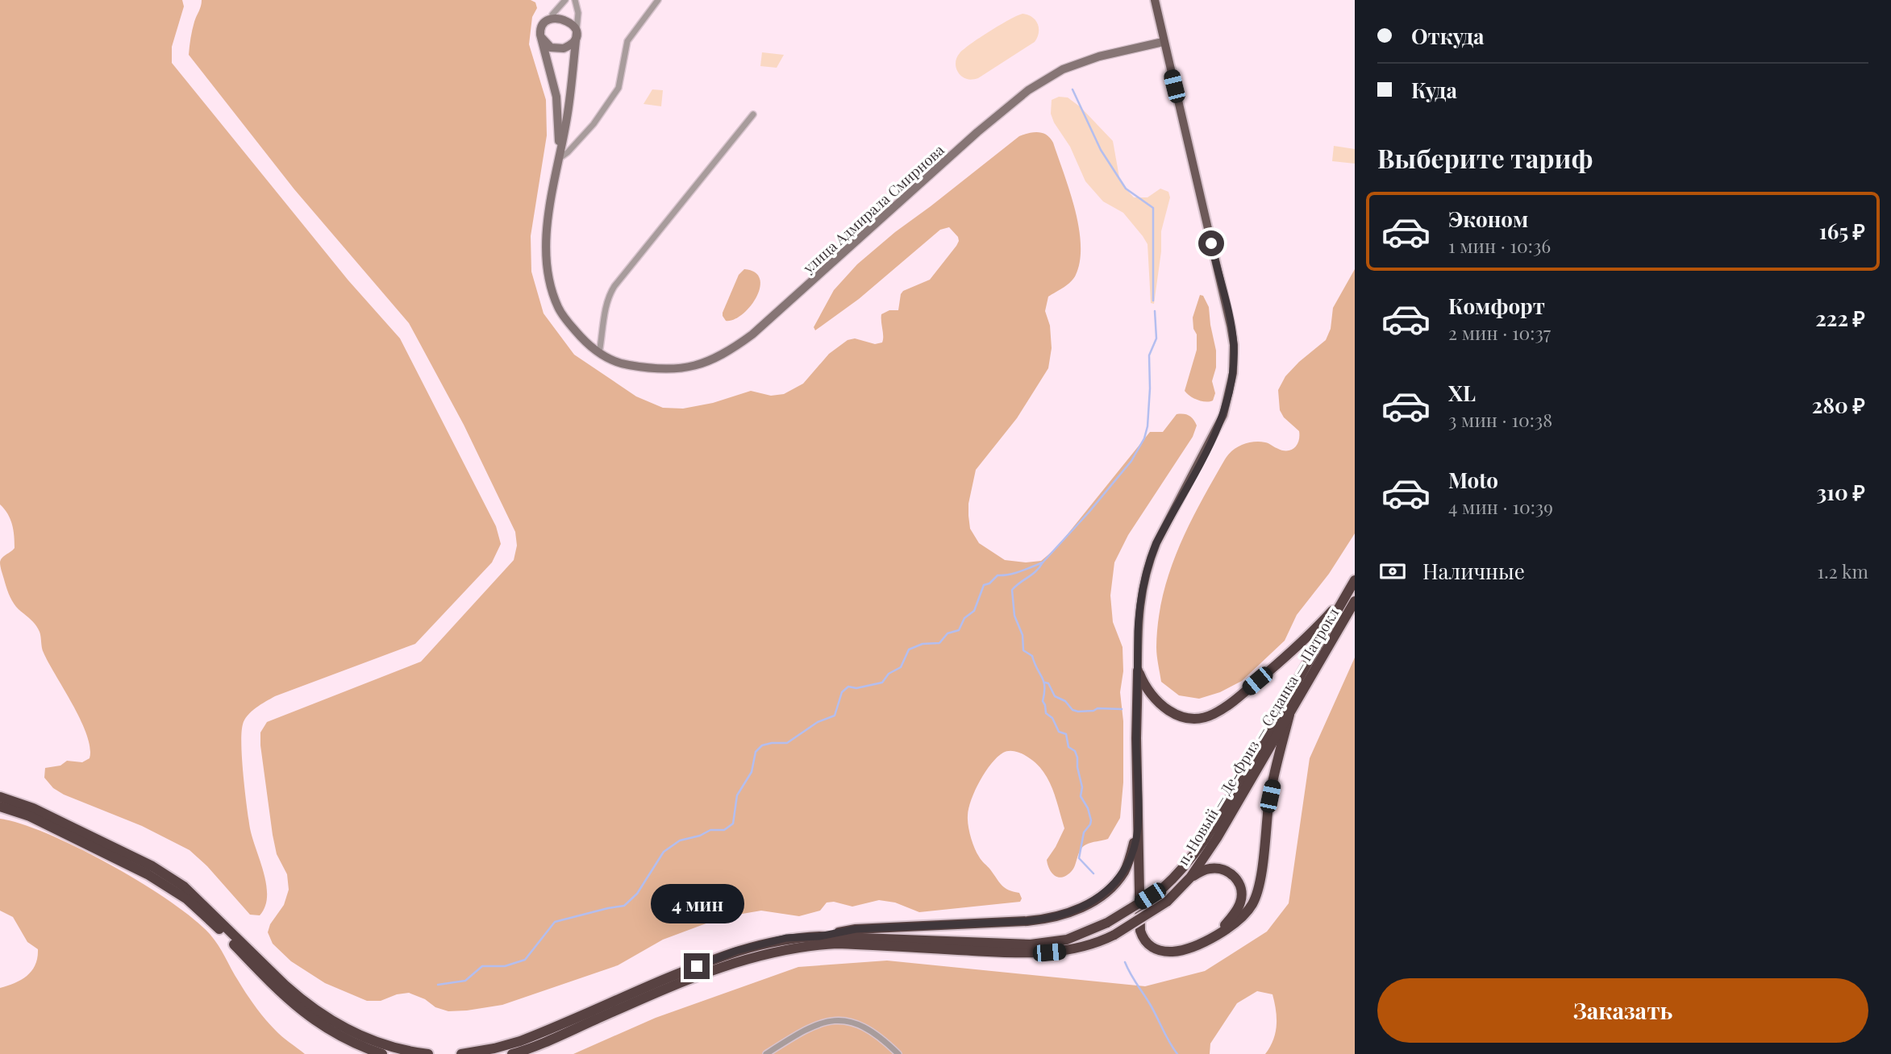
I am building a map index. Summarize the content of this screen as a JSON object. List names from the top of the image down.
{
  "streets": {
    "highway": ["п. Новый — Де-Фриз — Седанка — Патрокл"],
    "street": ["улица Адмирала Смирнова"]
  },
  "page": {
    "banner": ["Откуда", "Куда"],
    "heading": "Выберите тариф",
    "list": [
      {
        "name": "Эконом",
        "note": "1 мин · 10:36",
        "value": "165 ₽"
      },
      {
        "name": "Комфорт",
        "note": "2 мин · 10:37",
        "value": "222 ₽"
      },
      {
        "name": "XL",
        "note": "3 мин · 10:38",
        "value": "280 ₽"
      },
      {
        "name": "Moto",
        "note": "4 мин · 10:39",
        "value": "310 ₽"
      }
    ],
    "pay": ["Наличные", "1.2 km"],
    "bubble": "4 мин",
    "buttons": "Заказать"
  }
}
